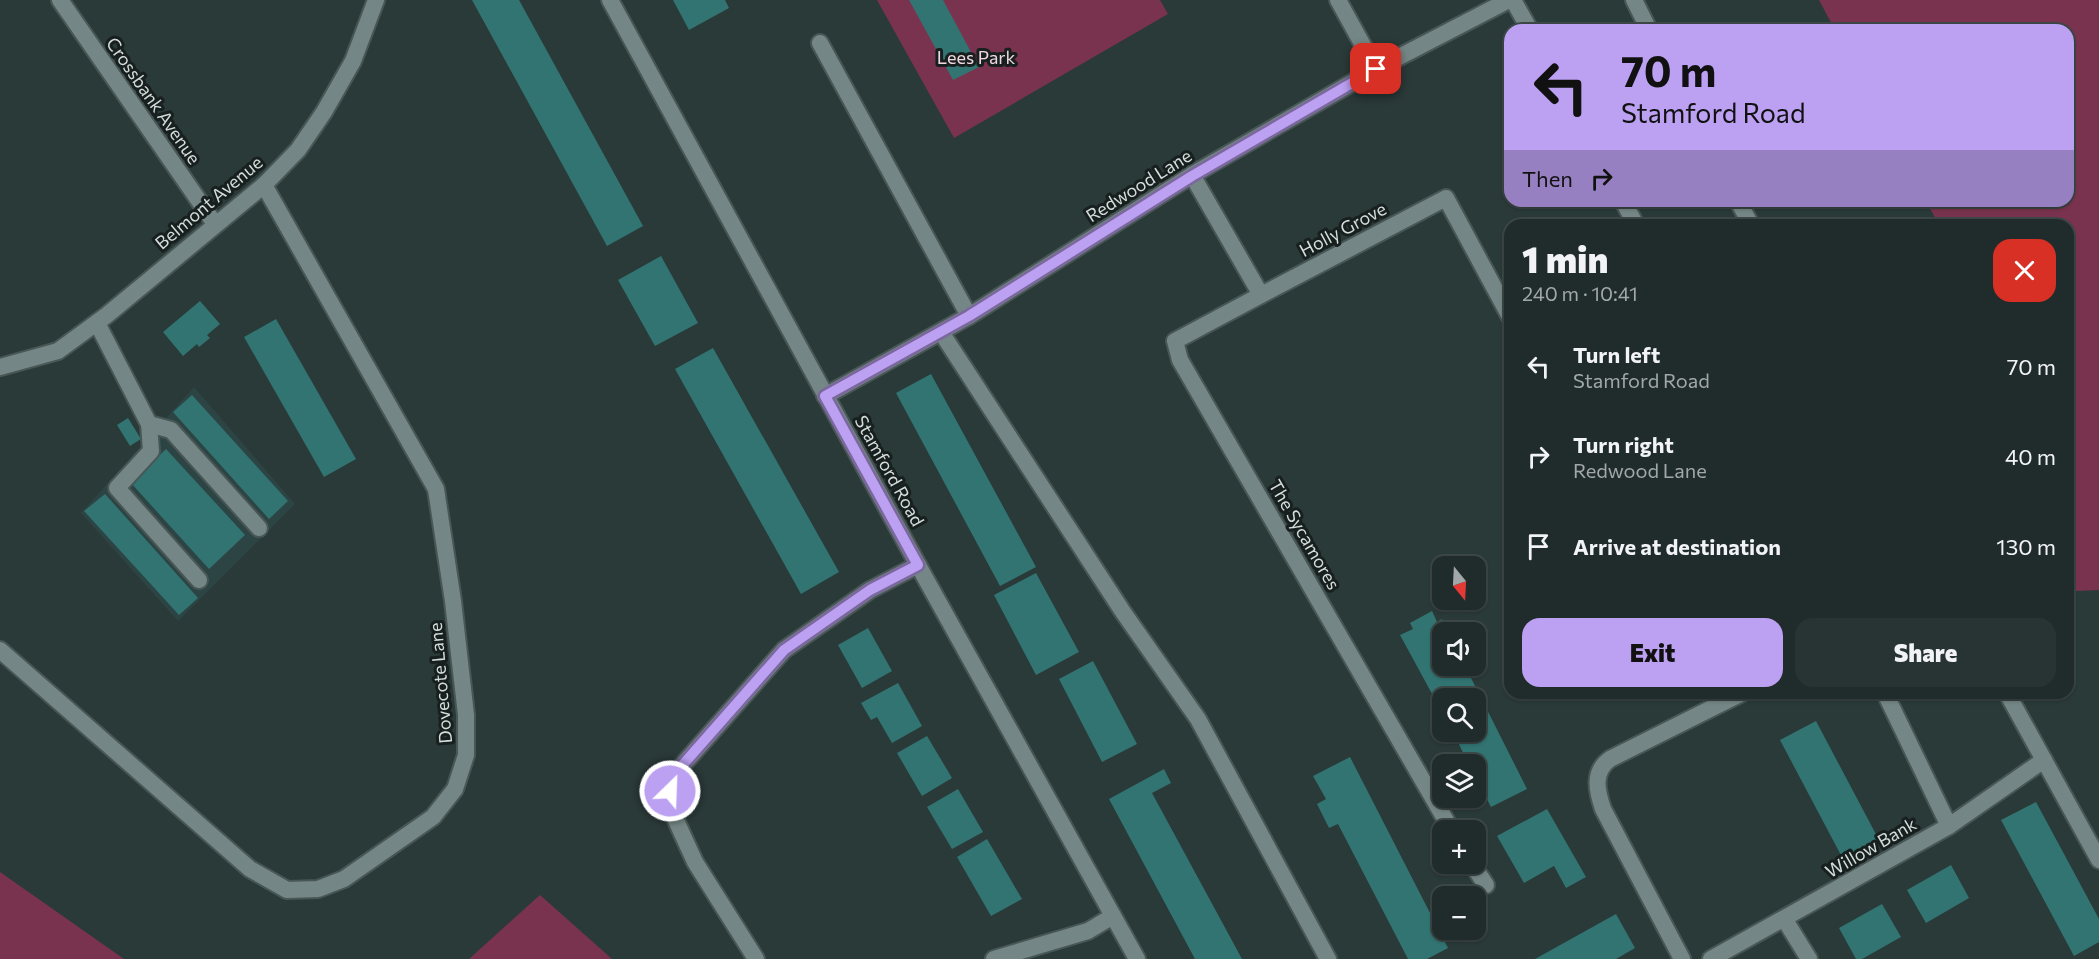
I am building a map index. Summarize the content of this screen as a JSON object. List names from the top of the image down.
{
  "streets": {
    "street": [
      "Crossbank Avenue",
      "Redwood Lane",
      "Belmont Avenue",
      "Holly Grove",
      "Stamford Road",
      "The Sycamores",
      "Dovecote Lane",
      "Willow Bank"
    ]
  },
  "crossings": [
    ["Crossbank Avenue", "Belmont Avenue"],
    ["Redwood Lane", "Stamford Road"],
    ["Belmont Avenue", "Dovecote Lane"],
    ["Holly Grove", "The Sycamores"]
  ],
  "parks": ["Lees Park"],
  "north": "bottom",
  "page": {
    "turn": ["70 m", "Stamford Road"],
    "then": "Then",
    "heading": ["1 min", "240 m · 10:41"],
    "list": [
      {
        "name": "Turn left",
        "note": "Stamford Road",
        "value": "70 m"
      },
      {
        "name": "Turn right",
        "note": "Redwood Lane",
        "value": "40 m"
      },
      {
        "name": "Arrive at destination",
        "value": "130 m"
      }
    ],
    "map_buttons": ["+", "−"],
    "buttons": ["Exit", "Share"]
  }
}
